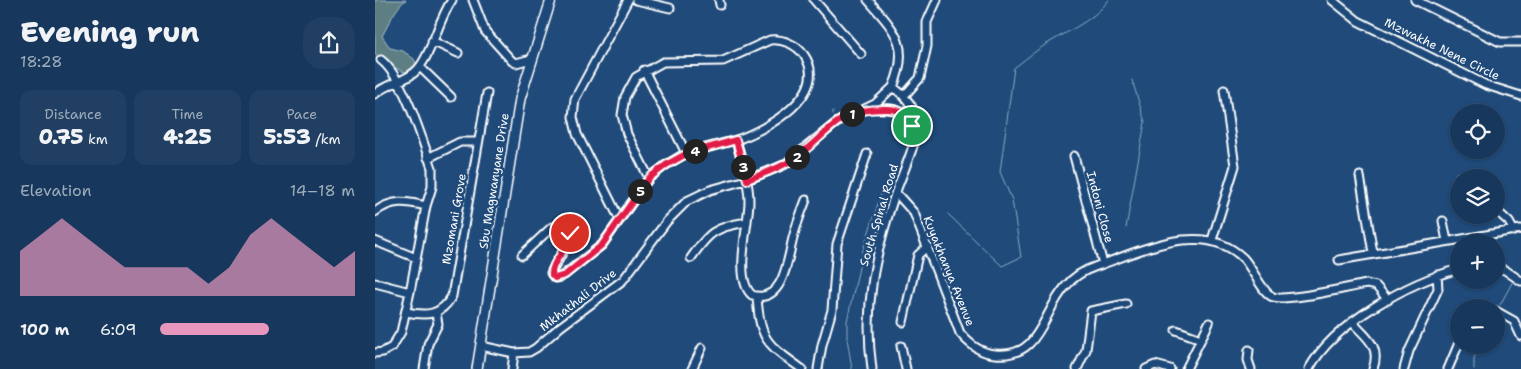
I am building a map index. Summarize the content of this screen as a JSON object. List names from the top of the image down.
{
  "streets": {
    "main road": ["Sbu Magwanyane Drive"],
    "street": [
      "Mzwakhe Nene Circle",
      "Indoni Close",
      "South Spinal Road",
      "Mzomani Grove",
      "Kuyakhanya Avenue",
      "Mkhathali Drive"
    ]
  },
  "crossings": [
    ["Sbu Magwanyane Drive", "Mkhathali Drive"],
    ["Indoni Close", "Kuyakhanya Avenue"],
    ["South Spinal Road", "Kuyakhanya Avenue"],
    ["South Spinal Road", "Mkhathali Drive"]
  ],
  "page": {
    "heading": ["Evening run", "18:28"],
    "stats": [
      ["Distance", "0.75 km"],
      ["Time", "4:25"],
      ["Pace", "5:53 /km"]
    ],
    "pins": [
      "1",
      "4",
      "2",
      "3",
      "5"
    ],
    "map_buttons": ["+", "−"],
    "chart": ["Elevation", "14–18 m"],
    "list": [
      {
        "name": "100 m",
        "note": "6:09"
      }
    ]
  }
}
